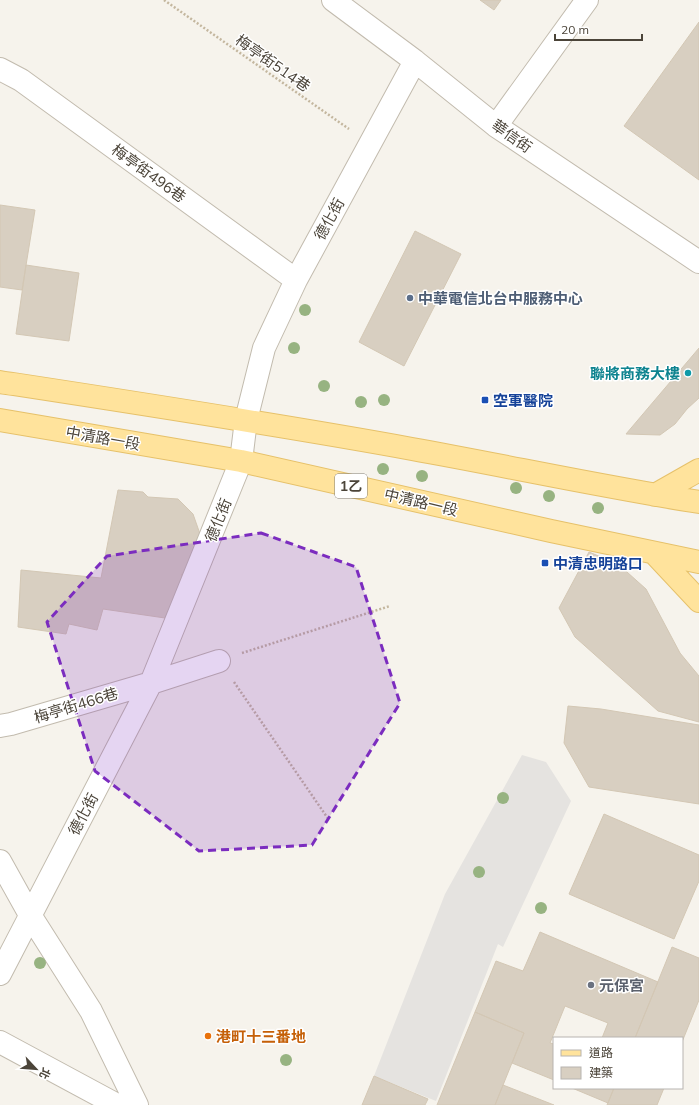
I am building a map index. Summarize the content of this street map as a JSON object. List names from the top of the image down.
{
  "streets": {
    "main road": ["中清路一段", "1乙"],
    "street": [
      "華信街",
      "梅亭街496巷",
      "德化街",
      "梅亭街466巷"
    ],
    "path": ["梅亭街514巷"]
  },
  "crossings": [
    ["梅亭街514巷", "德化街"],
    ["華信街", "德化街"],
    ["梅亭街496巷", "德化街"],
    ["德化街", "中清路一段"],
    ["德化街", "梅亭街466巷"]
  ],
  "places": {
    "other": [
      "中華電信北台中服務中心",
      "聯將商務大樓",
      "元保宮",
      "港町十三番地"
    ],
    "transit": ["空軍醫院", "中清忠明路口"]
  },
  "legend": ["道路", "建築"],
  "scale_bar": "20 m",
  "north": "bottom right"
}
